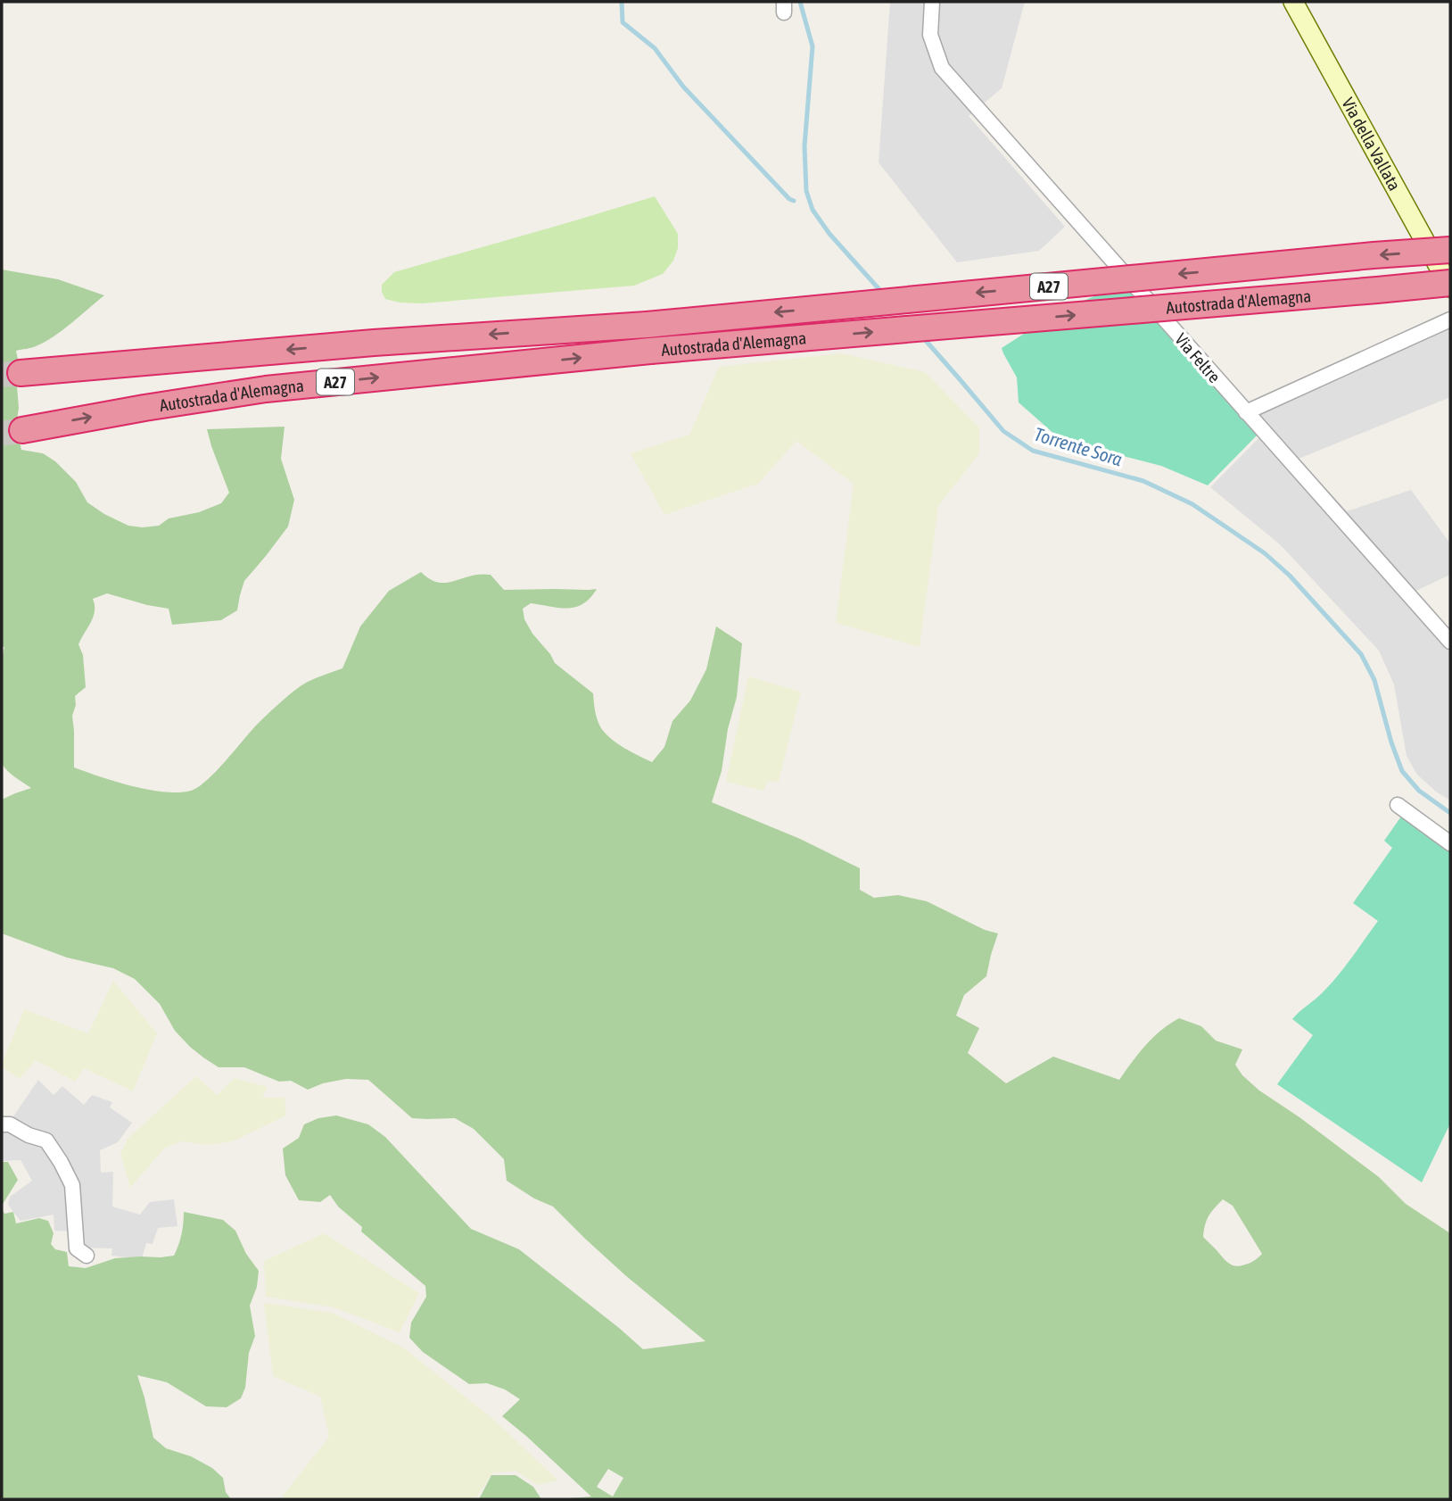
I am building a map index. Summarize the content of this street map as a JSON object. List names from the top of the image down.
{
  "streets": {
    "highway": ["A27", "Autostrada d'Alemagna"],
    "main road": ["Via della Vallata"],
    "street": ["Via Feltre"]
  },
  "water": ["Torrente Sora"]
}
